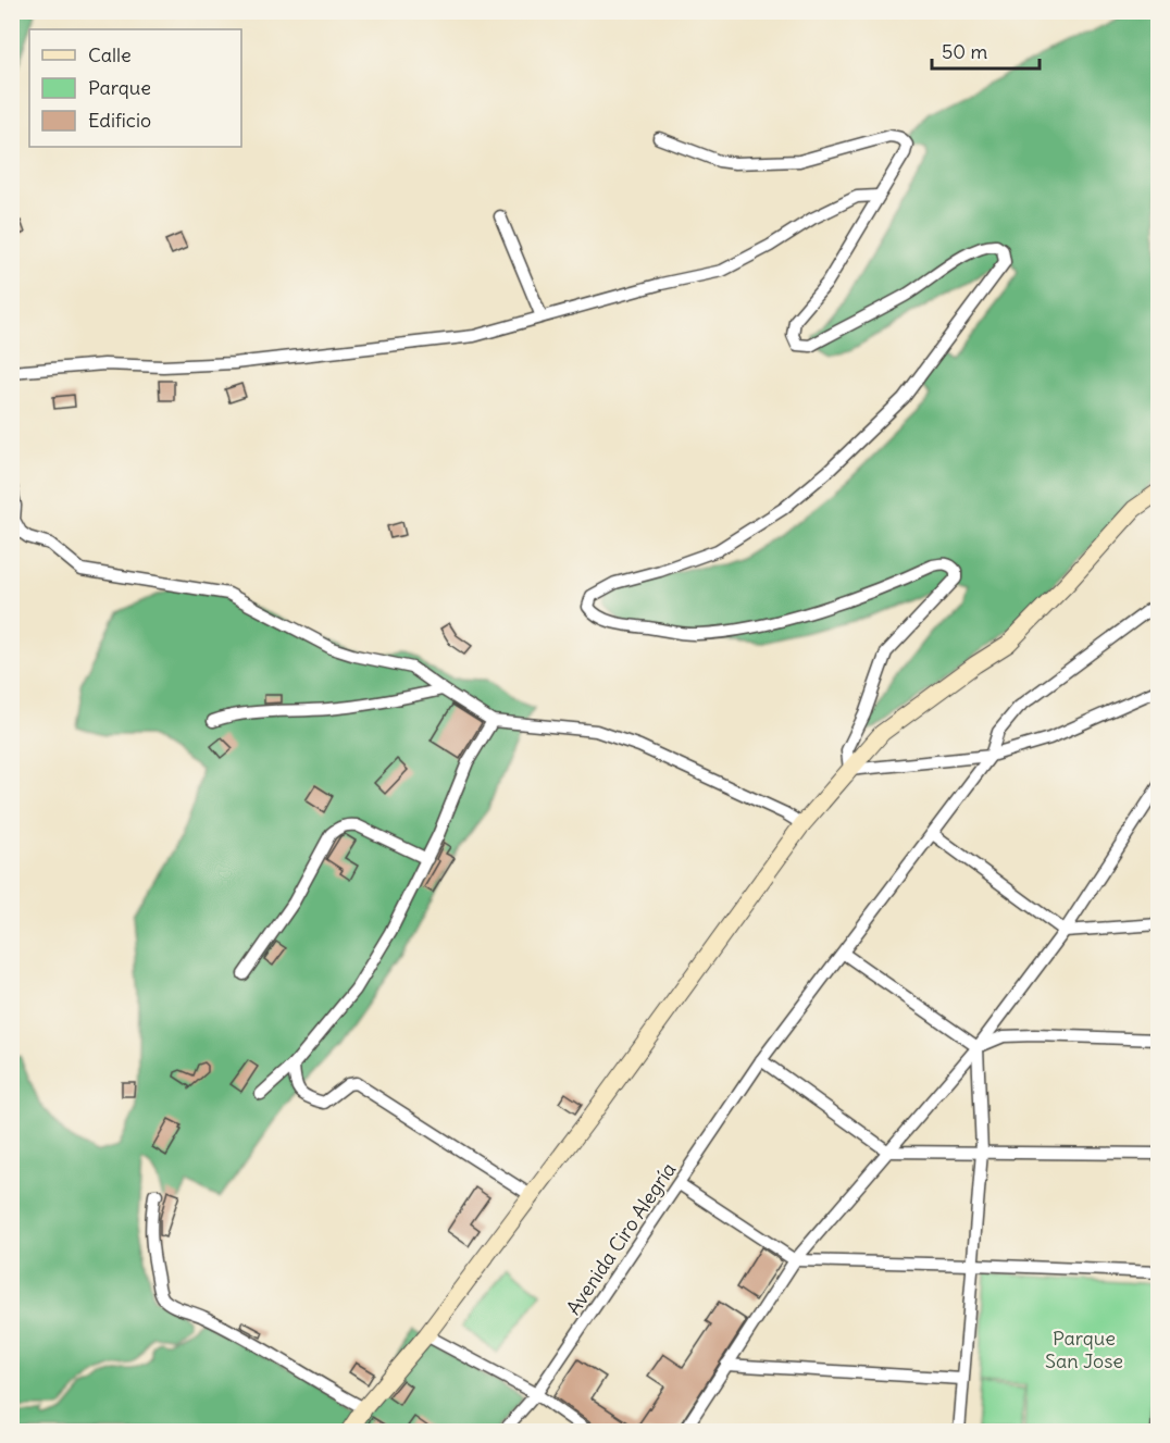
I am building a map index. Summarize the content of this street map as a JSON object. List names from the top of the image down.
{
  "streets": {
    "street": ["Avenida Ciro Alegría"]
  },
  "parks": ["Parque San Jose"],
  "legend": ["Calle", "Parque", "Edificio"],
  "scale_bar": "50 m"
}
